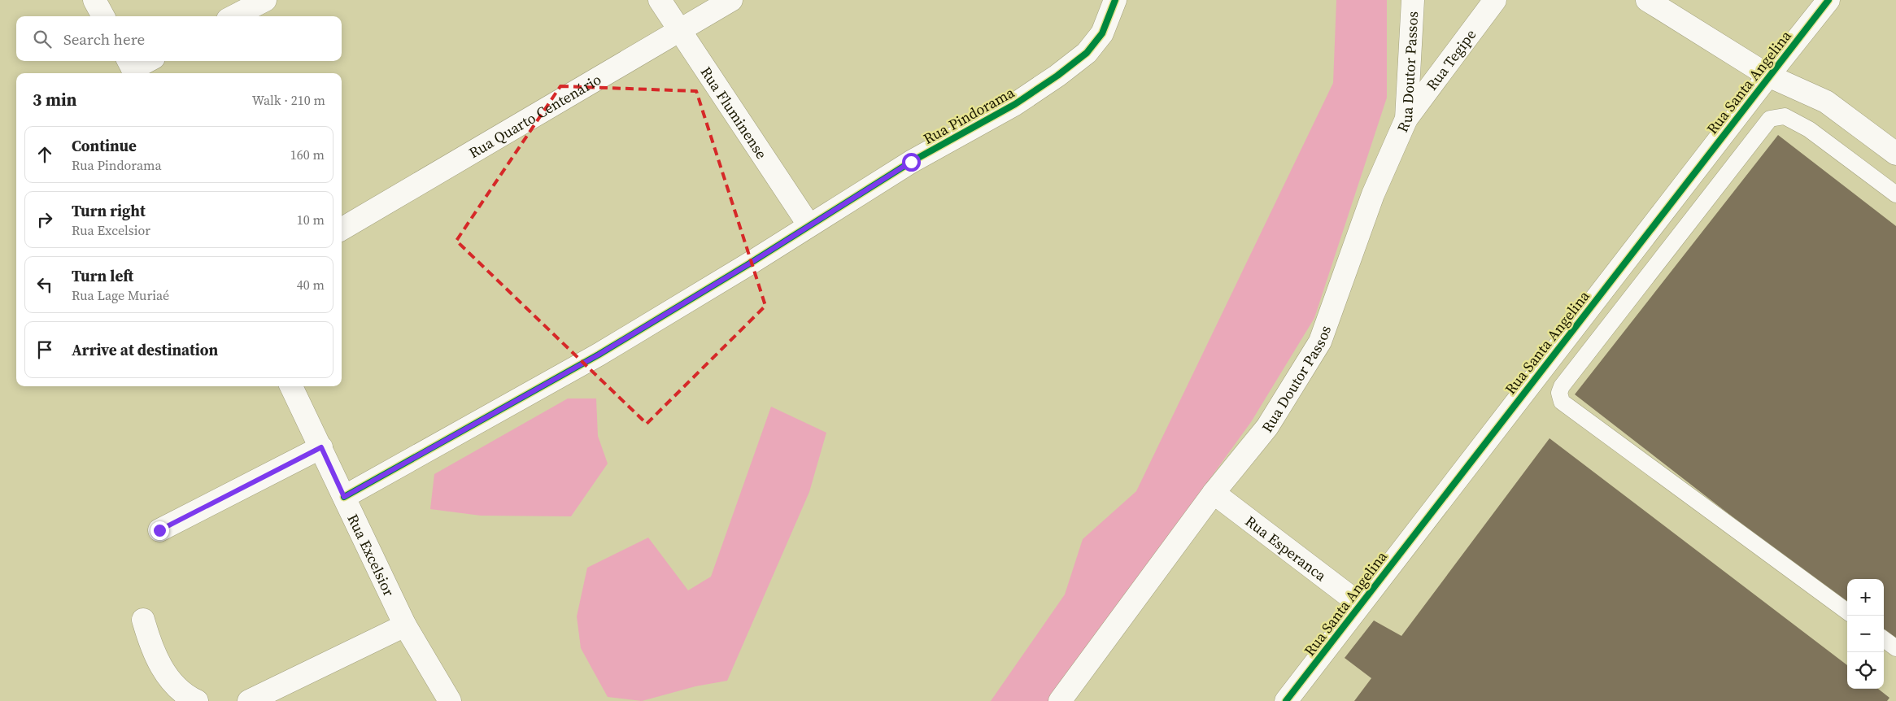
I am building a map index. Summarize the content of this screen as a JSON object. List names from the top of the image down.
{
  "streets": {
    "street": [
      "Rua Tegipe",
      "Rua Doutor Passos",
      "Rua Santa Angelina",
      "Rua Fluminense",
      "Rua Quarto Centenário",
      "Rua Pindorama",
      "Rua Esperanca",
      "Rua Excelsior"
    ]
  },
  "crossings": [
    ["Rua Tegipe", "Rua Doutor Passos"],
    ["Rua Doutor Passos", "Rua Esperanca"],
    ["Rua Santa Angelina", "Rua Esperanca"],
    ["Rua Fluminense", "Rua Quarto Centenário"],
    ["Rua Fluminense", "Rua Pindorama"],
    ["Rua Pindorama", "Rua Excelsior"]
  ],
  "page": {
    "search": "Search here",
    "heading": ["3 min", "Walk · 210 m"],
    "list": [
      ["Continue", "Rua Pindorama", "160 m"],
      ["Turn right", "Rua Excelsior", "10 m"],
      ["Turn left", "Rua Lage Muriaé", "40 m"],
      "Arrive at destination"
    ],
    "map_buttons": ["+", "−"]
  }
}
